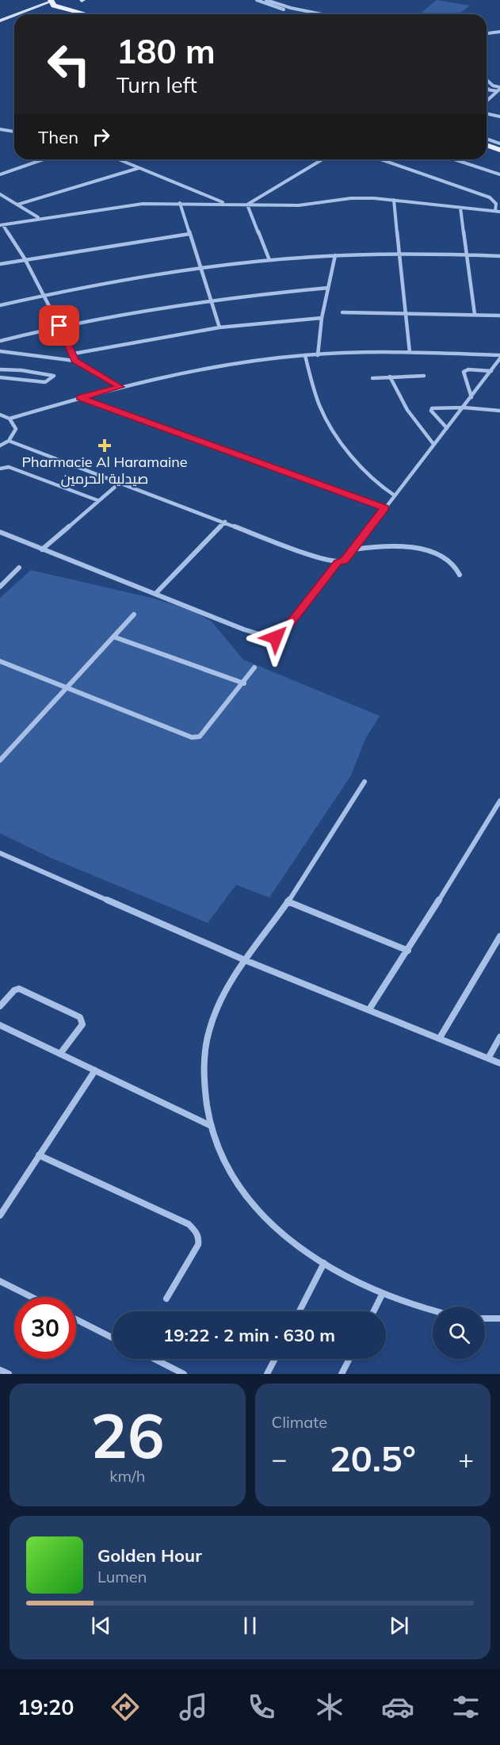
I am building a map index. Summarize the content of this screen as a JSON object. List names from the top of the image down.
{
  "places": {
    "health": ["Pharmacie Al Haramaine صيدلية الحرمين"]
  },
  "page": {
    "turn": ["180 m", "Turn left"],
    "then": "Then",
    "limit": "30",
    "trip": "19:22 · 2 min · 630 m",
    "tile": [
      ["26", "km/h"],
      "Climate"
    ],
    "heat": ["−", "20.5°", "+"],
    "song": ["Golden Hour", "Lumen"],
    "tabs": "19:20"
  }
}
